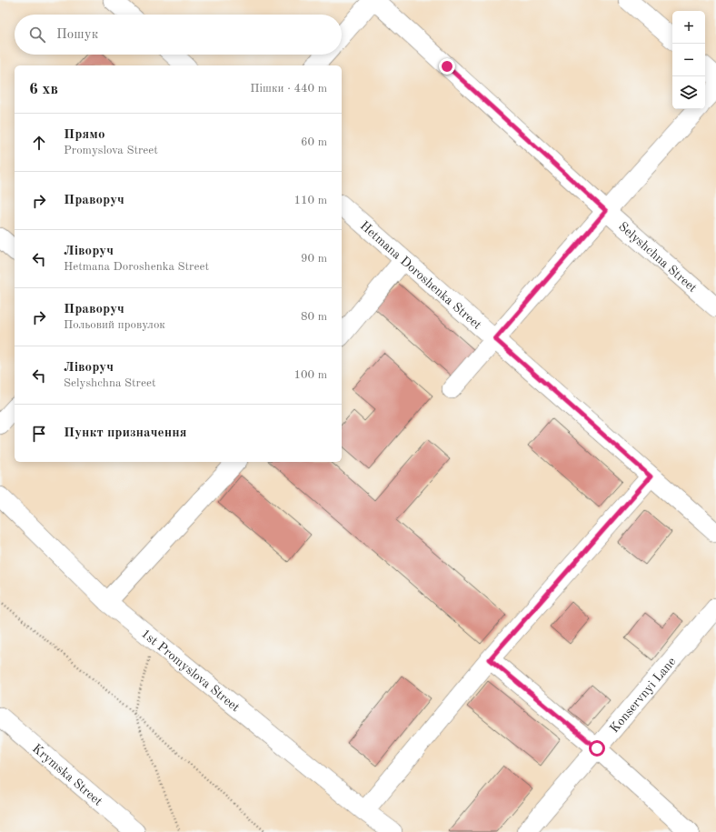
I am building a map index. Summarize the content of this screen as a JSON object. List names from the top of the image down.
{
  "streets": {
    "street": [
      "Selyshchna Street",
      "Hetmana Doroshenka Street",
      "1st Promyslova Street",
      "Konservnyi Lane",
      "Krymska Street"
    ]
  },
  "page": {
    "map_buttons": ["+", "−"],
    "search": "Пошук",
    "heading": ["6 хв", "Пішки · 440 m"],
    "list": [
      ["Прямо", "Promyslova Street", "60 m"],
      ["Праворуч", "110 m"],
      ["Ліворуч", "Hetmana Doroshenka Street", "90 m"],
      ["Праворуч", "Польовий провулок", "80 m"],
      ["Ліворуч", "Selyshchna Street", "100 m"],
      "Пункт призначення"
    ]
  }
}
